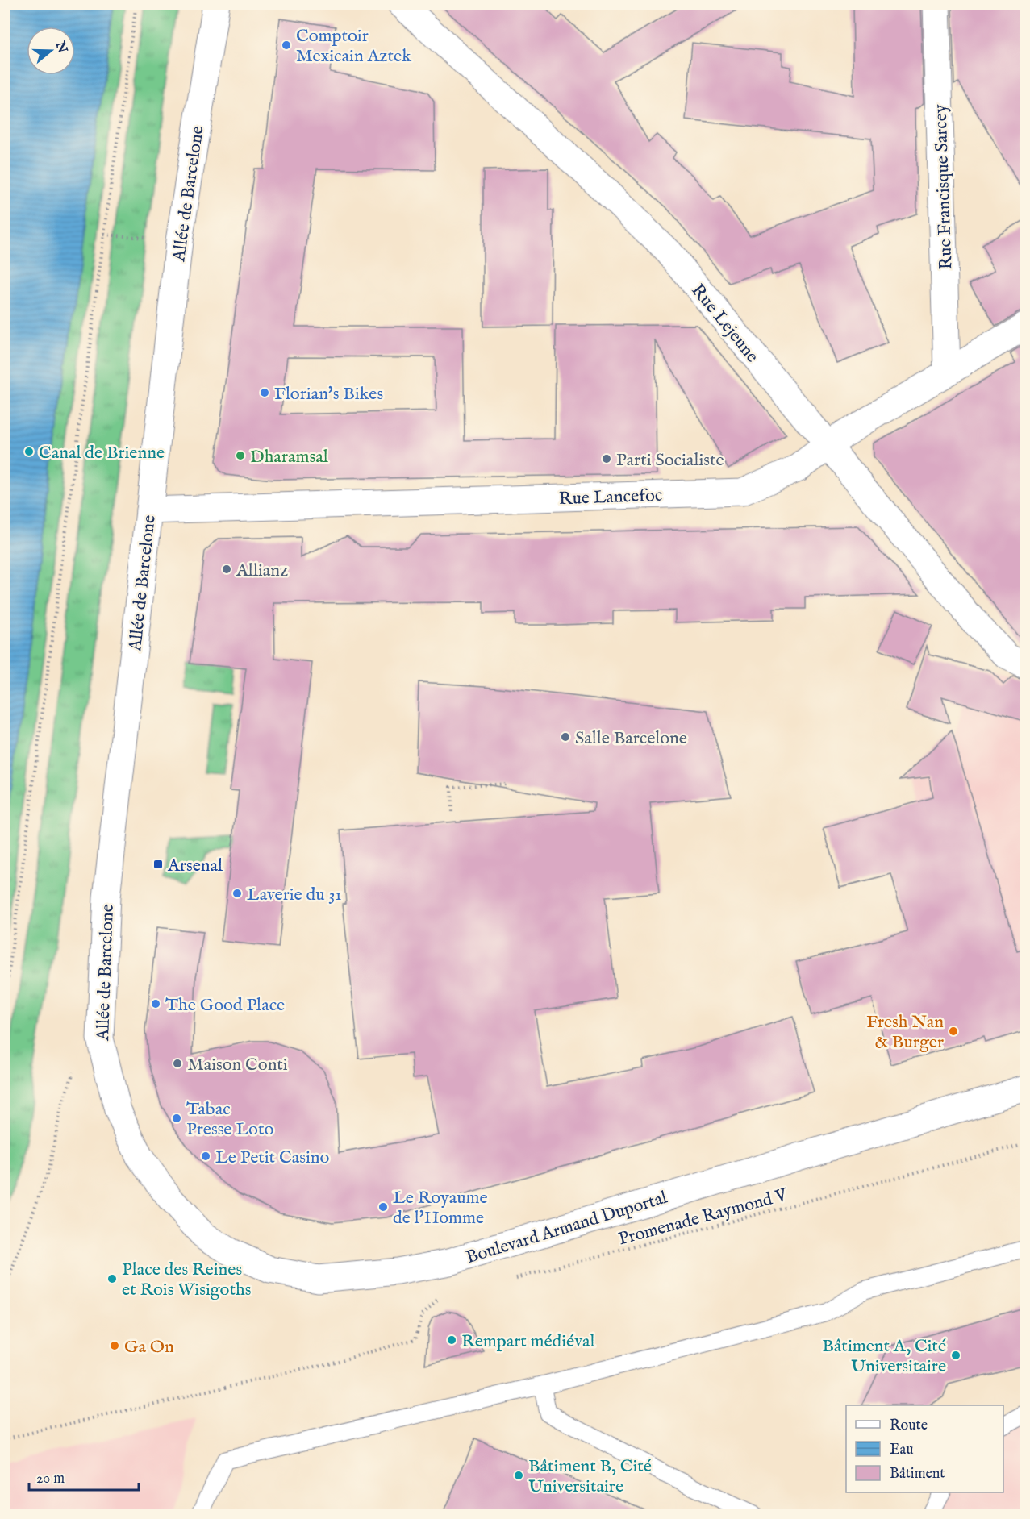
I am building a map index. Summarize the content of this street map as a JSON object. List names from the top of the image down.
{
  "streets": {
    "street": [
      "Rue Francisque Sarcey",
      "Allée de Barcelone",
      "Rue Lejeune",
      "Rue Lancefoc",
      "Boulevard Armand Duportal"
    ],
    "path": ["Promenade Raymond V"]
  },
  "crossings": [
    ["Rue Francisque Sarcey", "Rue Lancefoc"],
    ["Allée de Barcelone", "Rue Lancefoc"],
    ["Allée de Barcelone", "Boulevard Armand Duportal"],
    ["Rue Lejeune", "Rue Lancefoc"]
  ],
  "places": {
    "other": [
      "Comptoir Mexicain Aztek",
      "Florian's Bikes",
      "Canal de Brienne",
      "Dharamsal",
      "Parti Socialiste",
      "Allianz",
      "Salle Barcelone",
      "Laverie du 31",
      "The Good Place",
      "Fresh Nan & Burger",
      "Maison Conti",
      "Tabac Presse Loto",
      "Le Petit Casino",
      "Le Royaume de l'Homme",
      "Place des Reines et Rois Wisigoths",
      "Rempart médiéval",
      "Ga On",
      "Bâtiment A, Cité Universitaire",
      "Bâtiment B, Cité Universitaire"
    ],
    "transit": ["Arsenal"]
  },
  "legend": ["Route", "Eau", "Bâtiment"],
  "scale_bar": "20 m",
  "north": "right"
}
